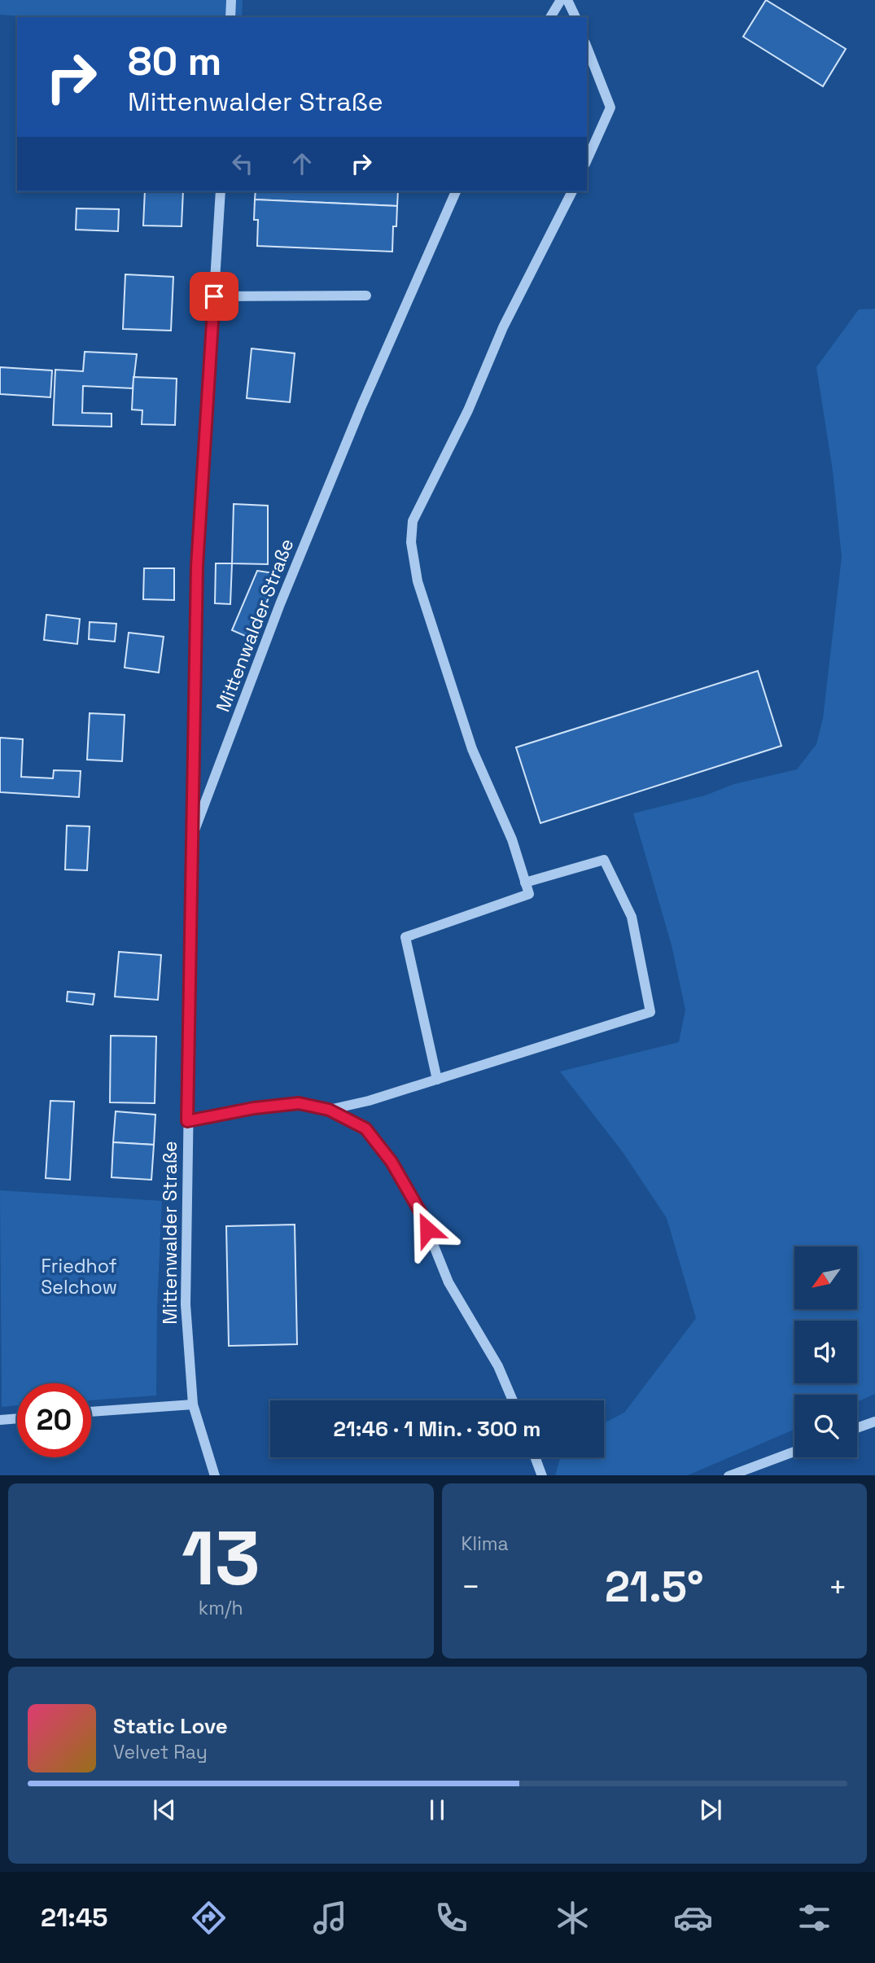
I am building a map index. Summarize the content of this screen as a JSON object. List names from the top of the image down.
{
  "streets": {
    "street": ["Mittenwalder Straße"]
  },
  "parks": ["Friedhof Selchow"],
  "north": "bottom left",
  "page": {
    "turn": ["80 m", "Mittenwalder Straße"],
    "limit": "20",
    "trip": "21:46 · 1 Min. · 300 m",
    "tile": [
      ["13", "km/h"],
      "Klima"
    ],
    "heat": ["−", "21.5°", "+"],
    "song": ["Static Love", "Velvet Ray"],
    "tabs": "21:45"
  }
}
